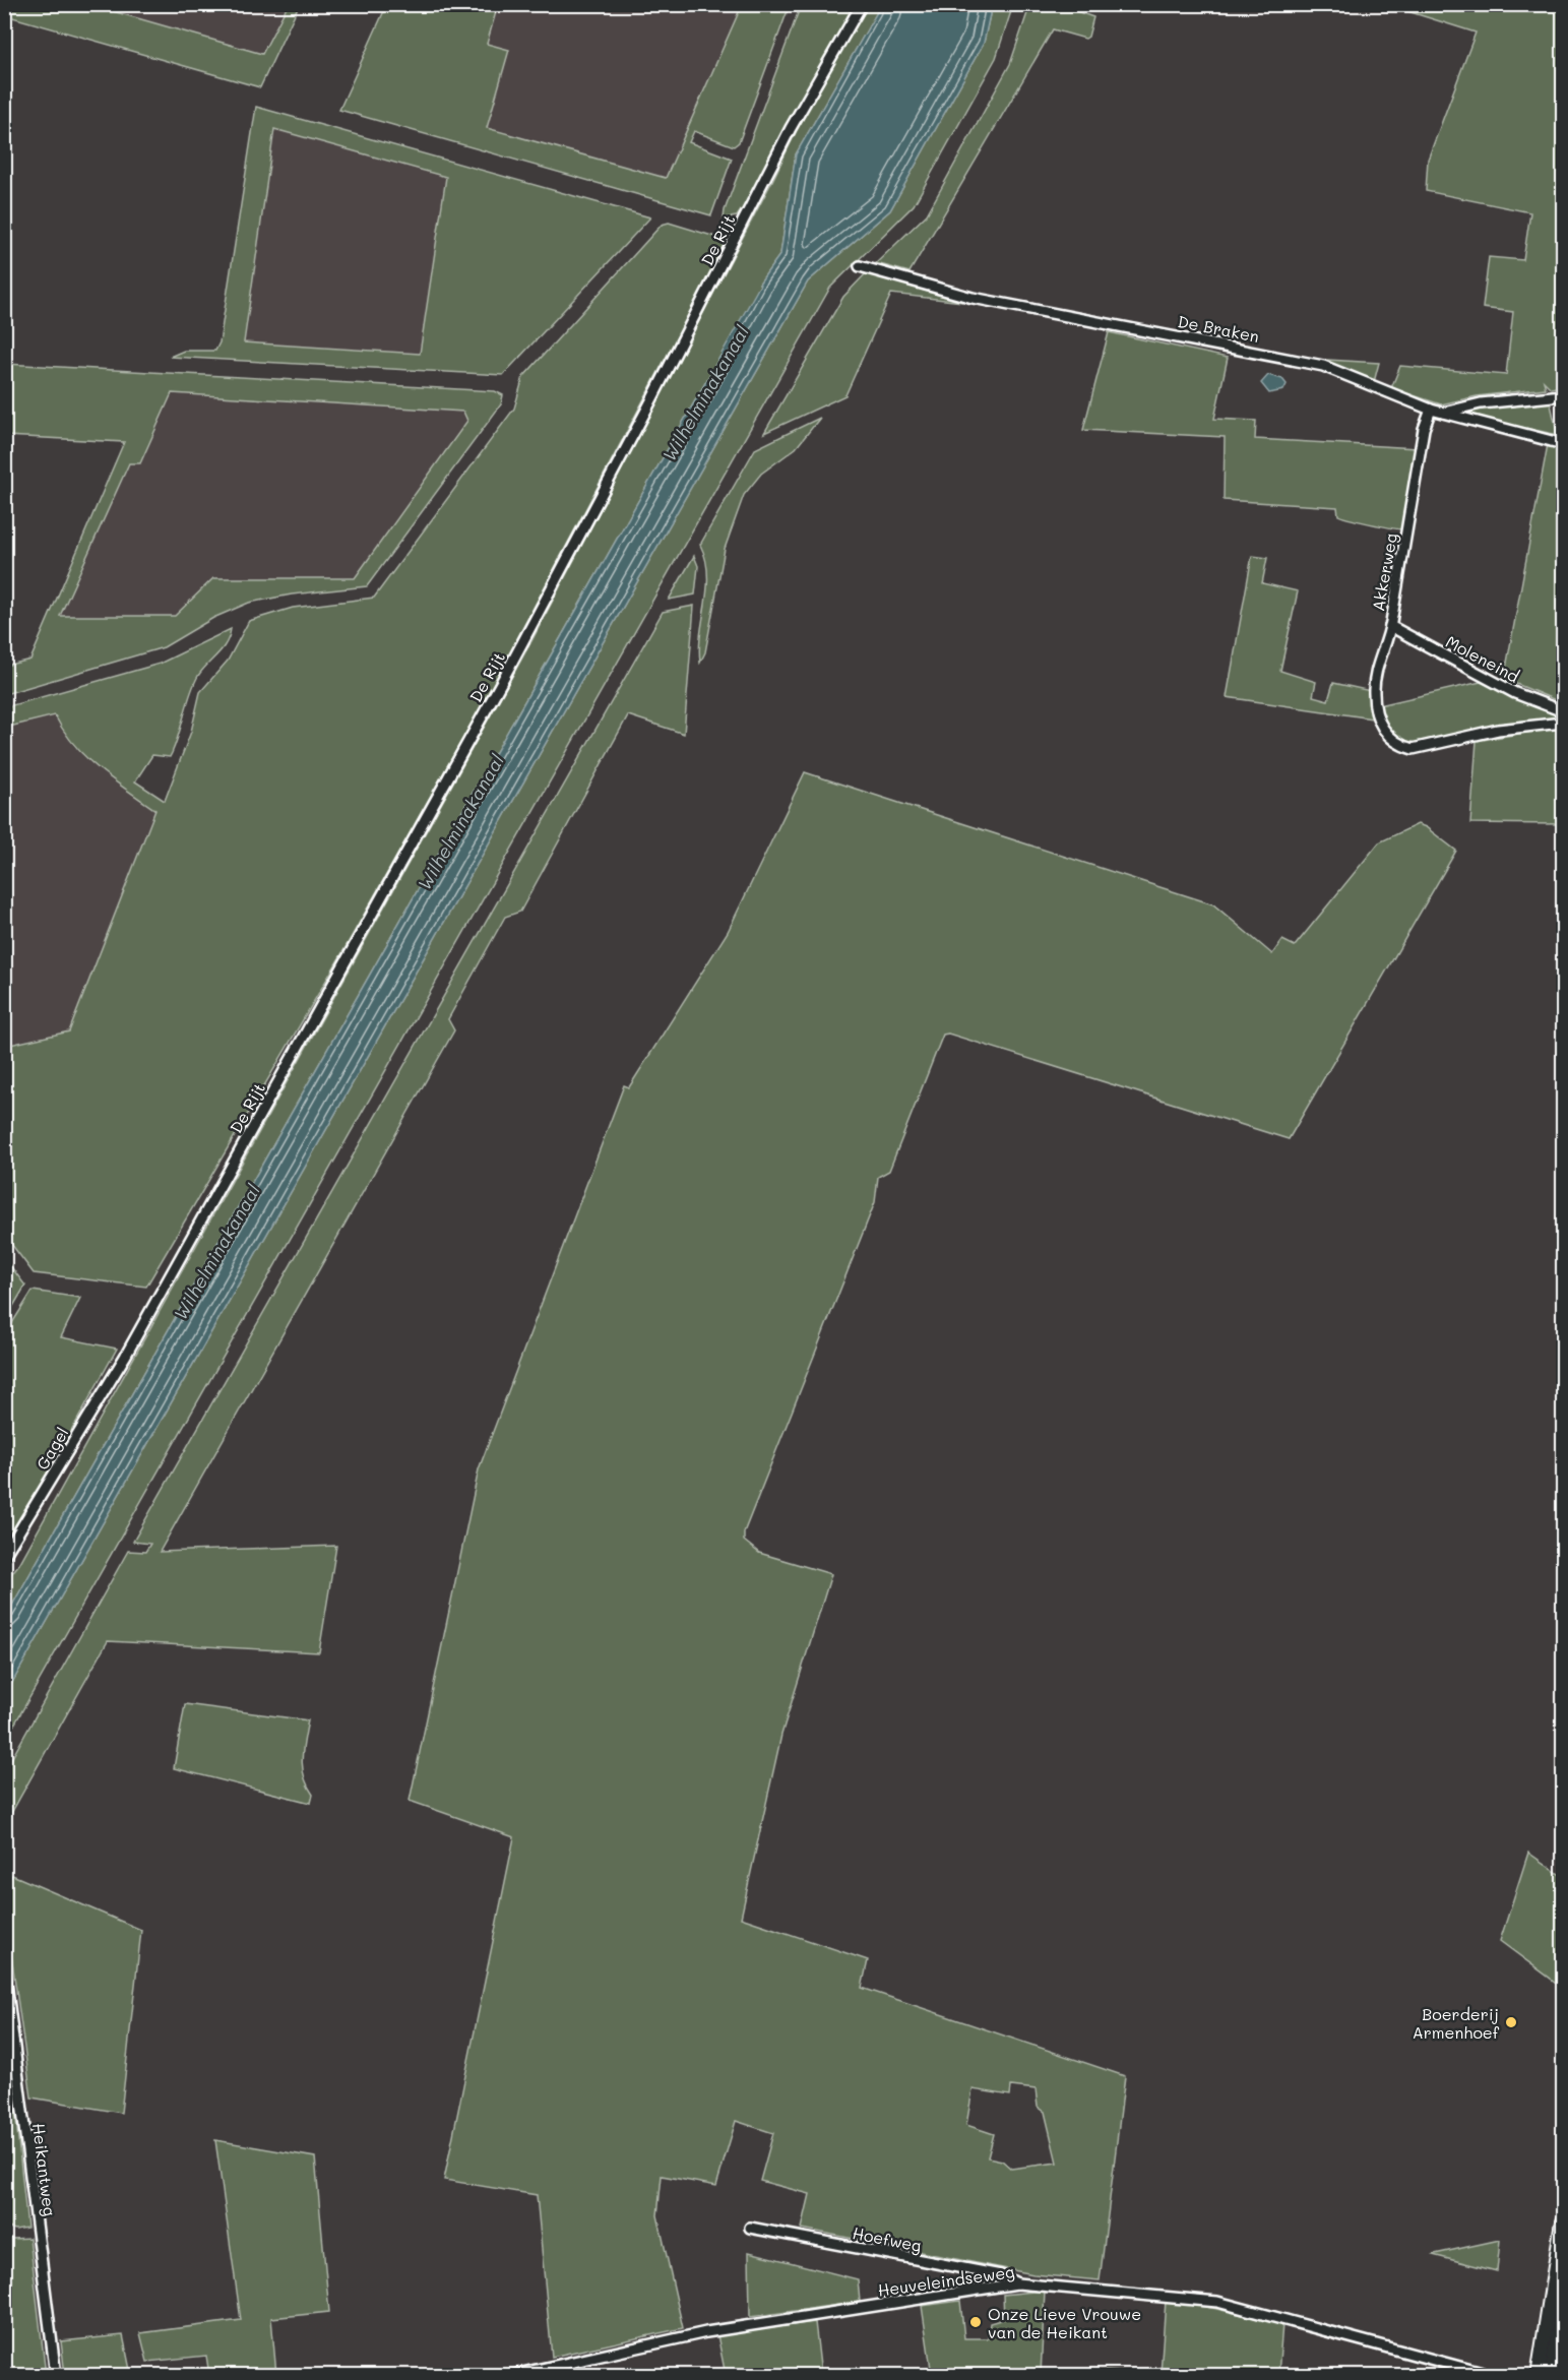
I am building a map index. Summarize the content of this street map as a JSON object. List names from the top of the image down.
{
  "streets": {
    "street": [
      "De Rijt",
      "De Braken",
      "Akkerweg",
      "Moleneind",
      "Gagel",
      "Heikantweg",
      "Hoefweg",
      "Heuveleindseweg"
    ]
  },
  "crossings": [
    ["De Rijt", "Gagel"],
    ["De Braken", "Akkerweg"],
    ["Akkerweg", "Moleneind"],
    ["Hoefweg", "Heuveleindseweg"]
  ],
  "water": ["Wilhelminakanaal"],
  "places": ["Boerderij Armenhoef", "Onze Lieve Vrouwe van de Heikant"]
}
